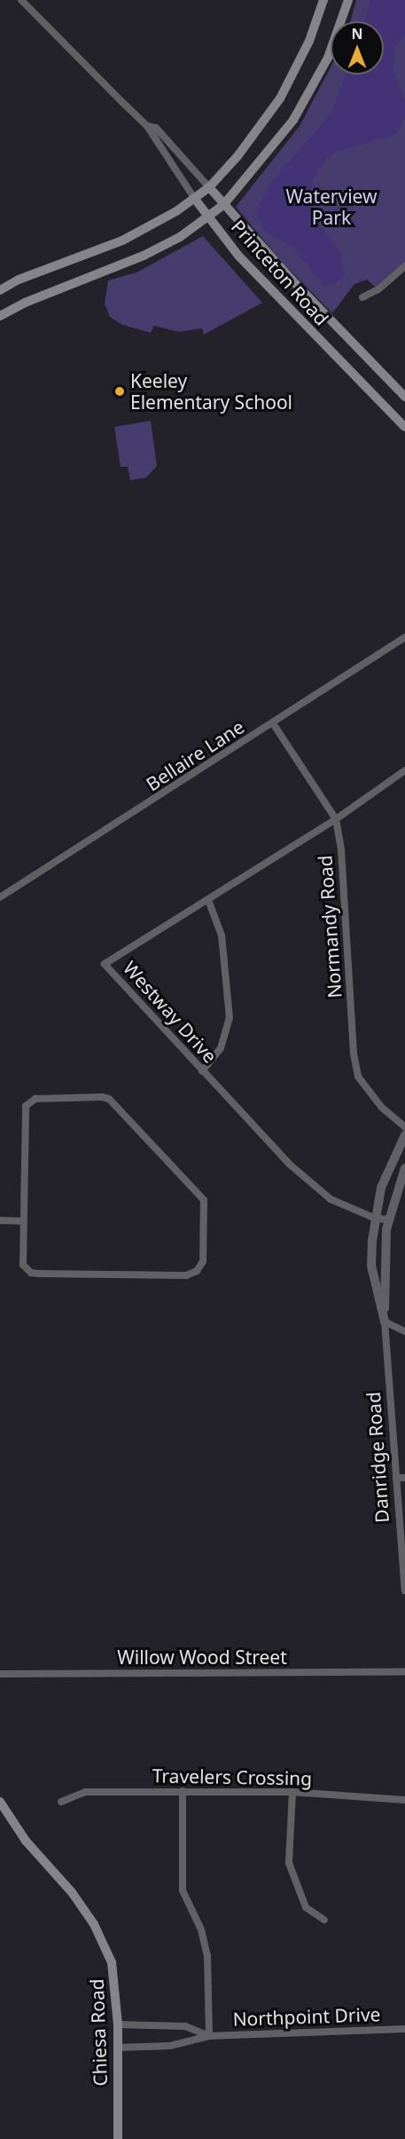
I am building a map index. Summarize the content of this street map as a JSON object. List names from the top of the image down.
{
  "streets": {
    "main road": ["Princeton Road", "Chiesa Road"],
    "street": [
      "Bellaire Lane",
      "Normandy Road",
      "Westway Drive",
      "Danridge Road",
      "Willow Wood Street",
      "Travelers Crossing",
      "Northpoint Drive"
    ]
  },
  "crossings": [
    ["Bellaire Lane", "Normandy Road"],
    ["Normandy Road", "Westway Drive"],
    ["Westway Drive", "Danridge Road"],
    ["Northpoint Drive", "Chiesa Road"]
  ],
  "parks": ["Waterview Park"],
  "places": ["Keeley Elementary School"],
  "north": "top"
}
